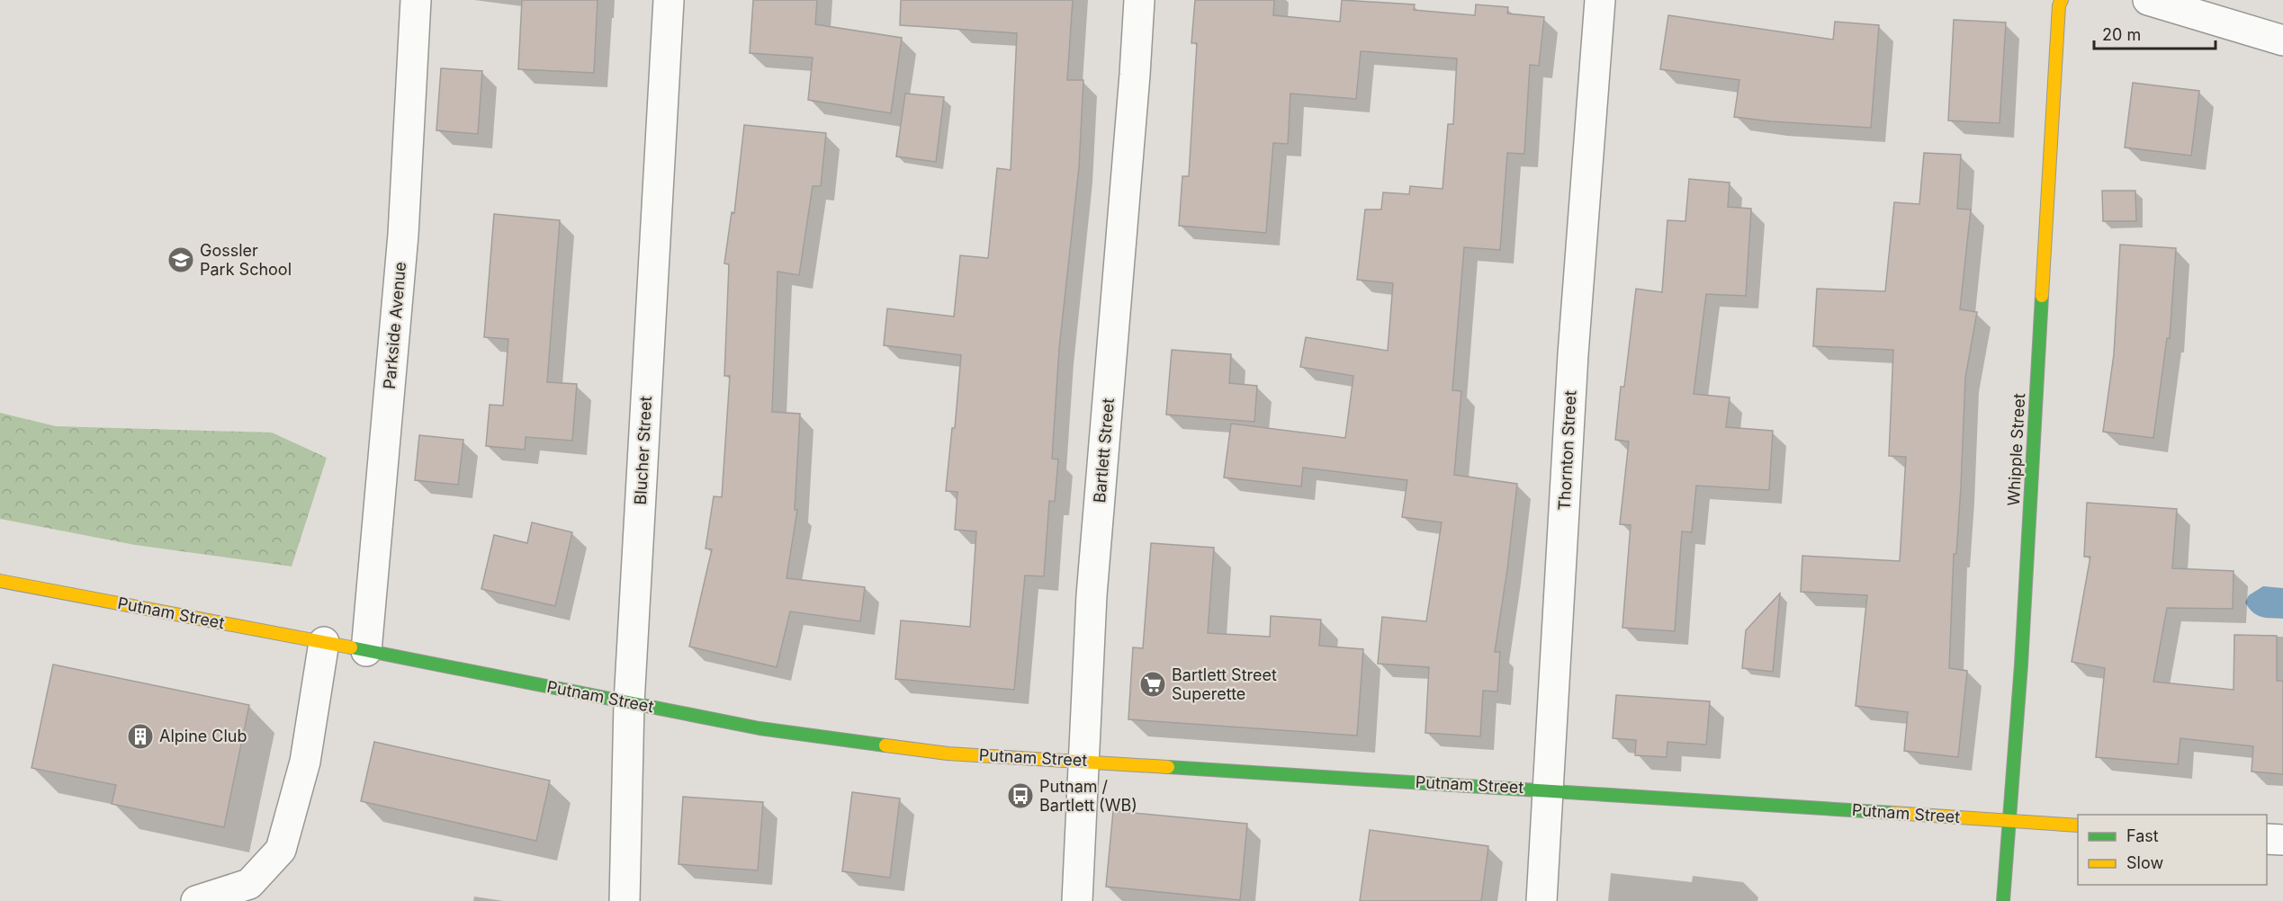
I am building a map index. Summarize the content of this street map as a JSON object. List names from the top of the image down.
{
  "streets": {
    "street": [
      "Parkside Avenue",
      "Whipple Street",
      "Blucher Street",
      "Bartlett Street",
      "Thornton Street",
      "Putnam Street"
    ]
  },
  "crossings": [
    ["Parkside Avenue", "Putnam Street"],
    ["Whipple Street", "Putnam Street"],
    ["Blucher Street", "Putnam Street"],
    ["Bartlett Street", "Putnam Street"],
    ["Thornton Street", "Putnam Street"]
  ],
  "places": {
    "school or university": ["Gossler Park School"],
    "supermarket": ["Bartlett Street Superette"],
    "building": ["Alpine Club"],
    "bus stop": ["Putnam / Bartlett (WB)"]
  },
  "legend": ["Fast", "Slow"],
  "scale_bar": "20 m"
}
